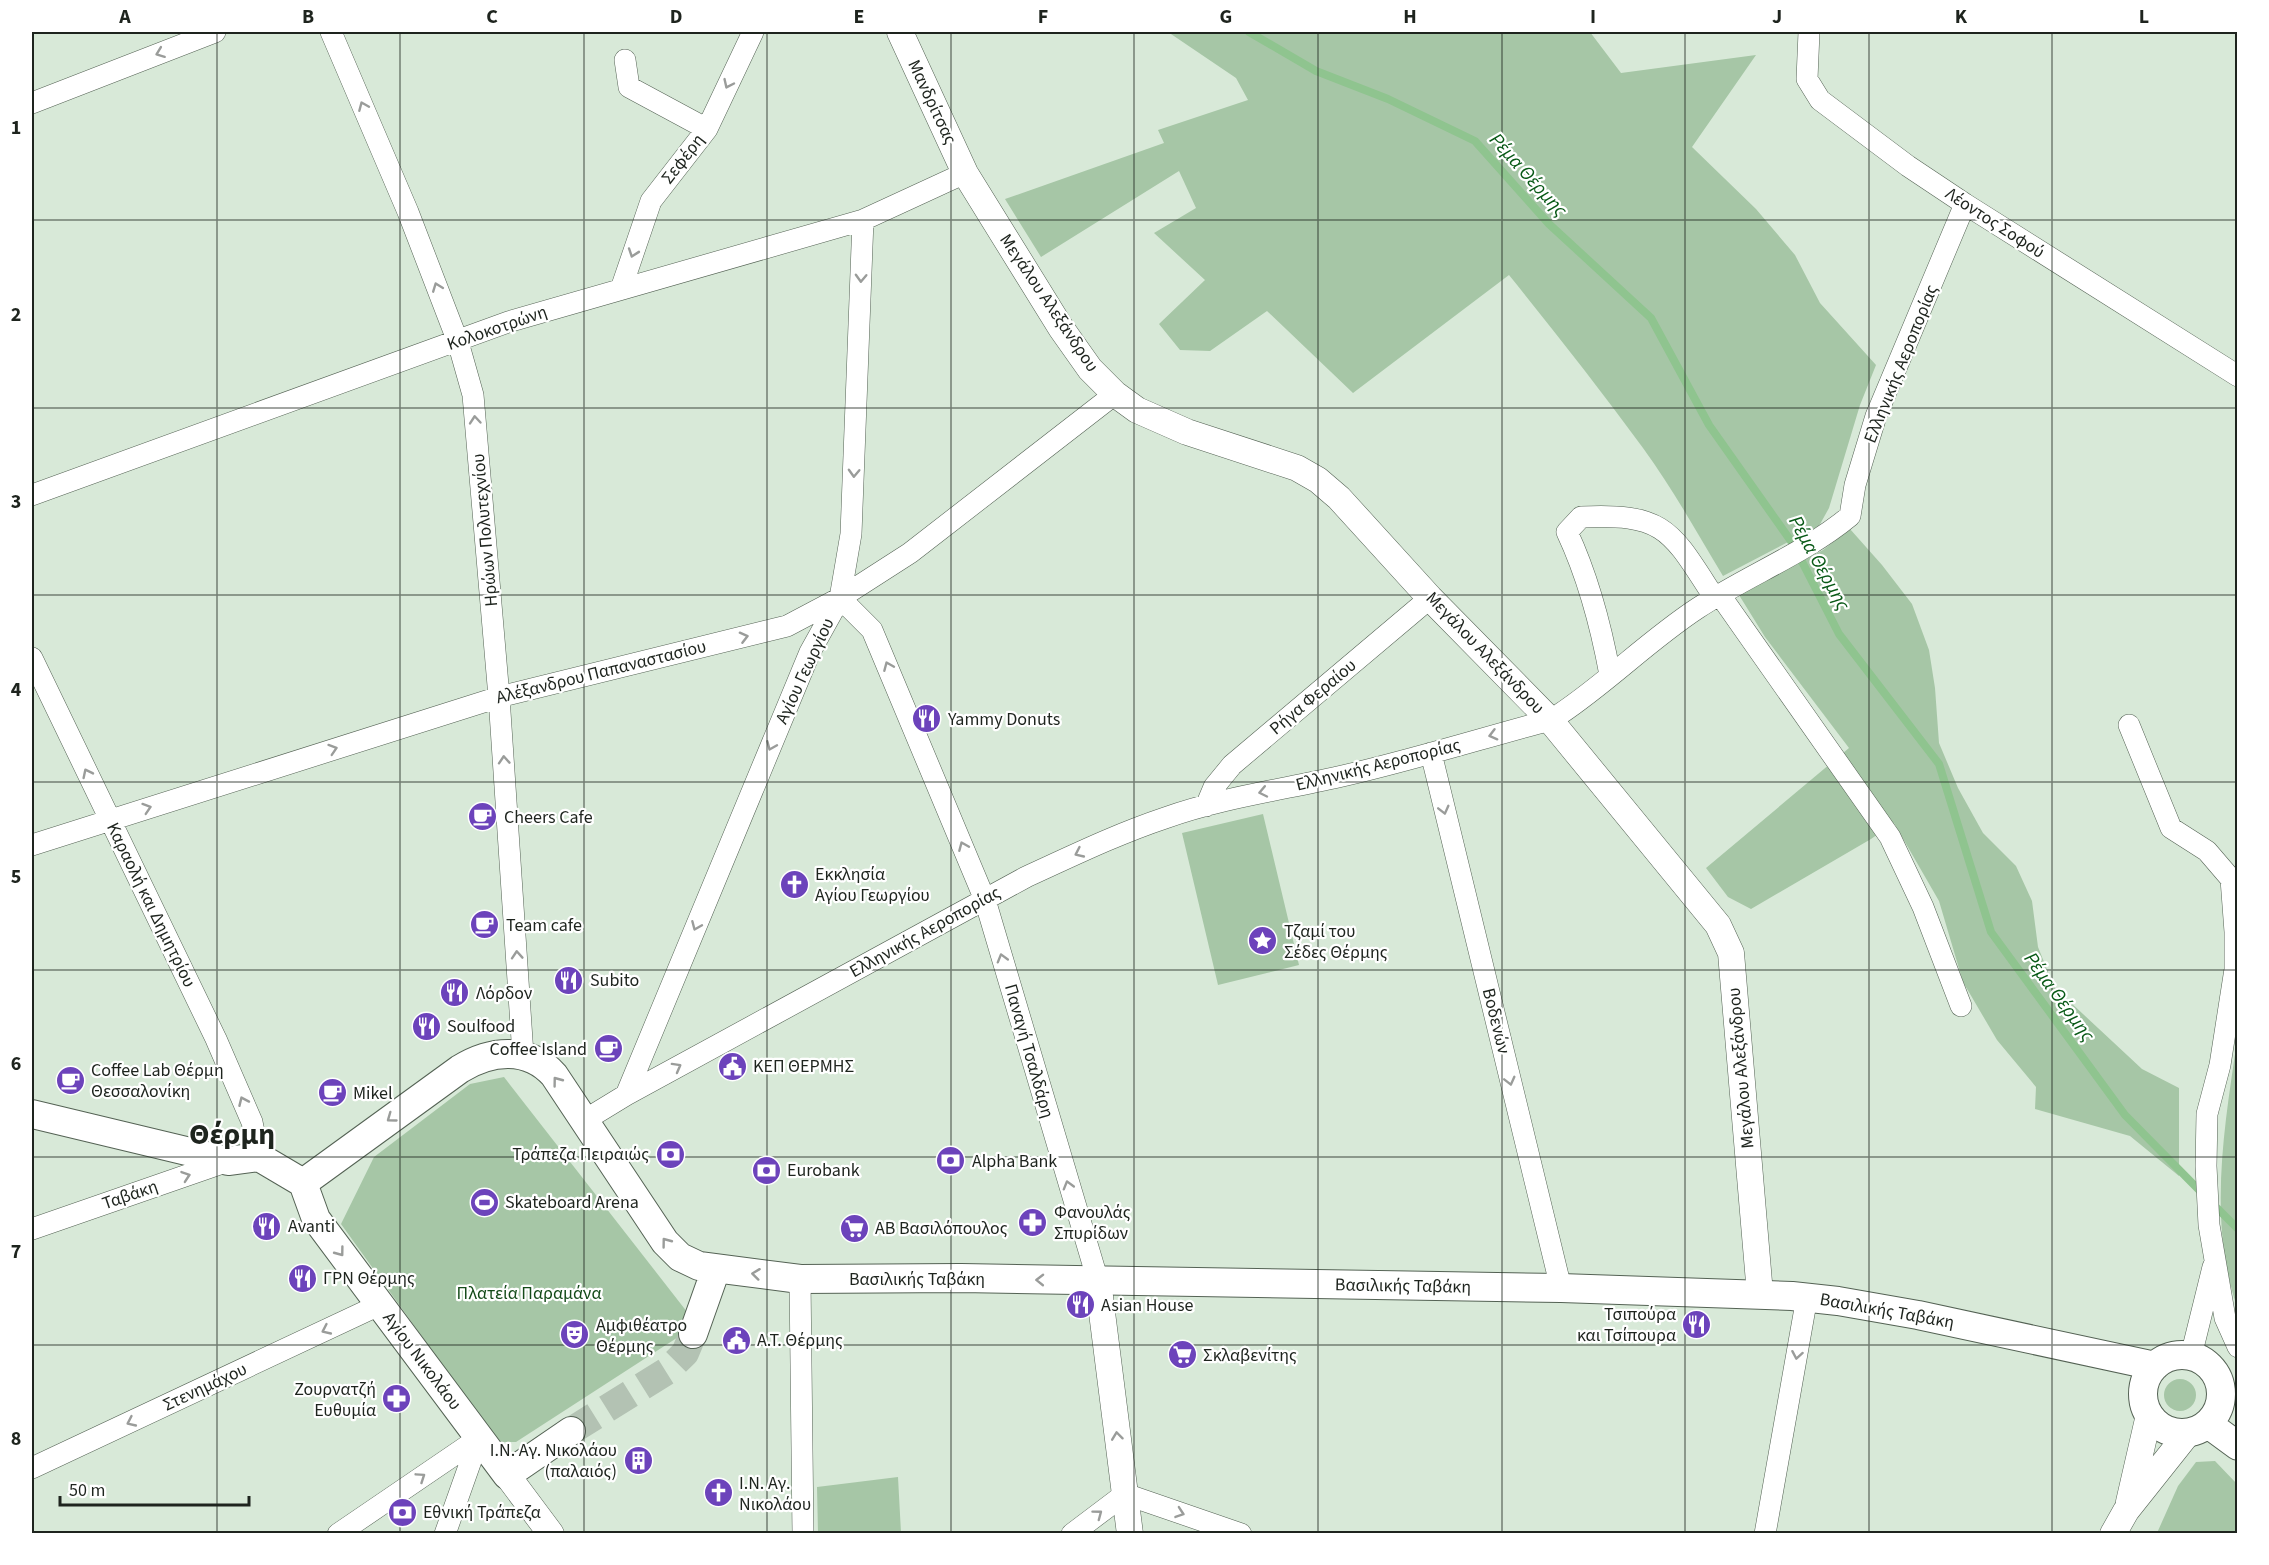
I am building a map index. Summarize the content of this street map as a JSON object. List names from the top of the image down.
{
  "streets": {
    "main road": ["Βασιλικής Ταβάκη", "Αγίου Νικολάου"],
    "street": [
      "Μανδρίτσας",
      "Σεφέρη",
      "Λέοντος Σοφού",
      "Μεγάλου Αλεξάνδρου",
      "Κολοκοτρώνη",
      "Ελληνικής Αεροπορίας",
      "Ηρώων Πολυτεχνίου",
      "Αγίου Γεωργίου",
      "Αλέξανδρου Παπαναστασίου",
      "Ρήγα Φεραίου",
      "Καραολή και Δημητρίου",
      "Βοδενών",
      "Παναγή Τσαλδάρη",
      "Ταβάκη",
      "Στενημάχου"
    ]
  },
  "crossings": [
    ["Μανδρίτσας", "Μεγάλου Αλεξάνδρου"],
    ["Μανδρίτσας", "Κολοκοτρώνη"],
    ["Σεφέρη", "Κολοκοτρώνη"],
    ["Λέοντος Σοφού", "Ελληνικής Αεροπορίας"],
    ["Μεγάλου Αλεξάνδρου", "Κολοκοτρώνη"],
    ["Μεγάλου Αλεξάνδρου", "Ελληνικής Αεροπορίας"],
    ["Μεγάλου Αλεξάνδρου", "Αλέξανδρου Παπαναστασίου"],
    ["Μεγάλου Αλεξάνδρου", "Ρήγα Φεραίου"],
    ["Μεγάλου Αλεξάνδρου", "Βασιλικής Ταβάκη"],
    ["Κολοκοτρώνη", "Ηρώων Πολυτεχνίου"],
    ["Κολοκοτρώνη", "Αγίου Γεωργίου"],
    ["Ελληνικής Αεροπορίας", "Αγίου Γεωργίου"],
    ["Ελληνικής Αεροπορίας", "Ρήγα Φεραίου"],
    ["Ελληνικής Αεροπορίας", "Βοδενών"],
    ["Ελληνικής Αεροπορίας", "Παναγή Τσαλδάρη"],
    ["Ηρώων Πολυτεχνίου", "Αλέξανδρου Παπαναστασίου"],
    ["Αγίου Γεωργίου", "Αλέξανδρου Παπαναστασίου"],
    ["Αγίου Γεωργίου", "Παναγή Τσαλδάρη"],
    ["Αλέξανδρου Παπαναστασίου", "Καραολή και Δημητρίου"],
    ["Αλέξανδρου Παπαναστασίου", "Παναγή Τσαλδάρη"],
    ["Βοδενών", "Βασιλικής Ταβάκη"],
    ["Παναγή Τσαλδάρη", "Βασιλικής Ταβάκη"],
    ["Αγίου Νικολάου", "Στενημάχου"]
  ],
  "one_way": [
    "Σεφέρη",
    "Ηρώων Πολυτεχνίου",
    "Αγίου Γεωργίου",
    "Αλέξανδρου Παπαναστασίου",
    "Καραολή και Δημητρίου",
    "Βοδενών",
    "Παναγή Τσαλδάρη",
    "Ταβάκη"
  ],
  "districts": ["Θέρμη"],
  "water": ["Ρέμα Θέρμης"],
  "parks": ["Πλατεία Παραμάνα"],
  "places": {
    "restaurant": [
      "Yammy Donuts",
      "Subito",
      "Λόρδον",
      "Soulfood",
      "Avanti",
      "ΓΡΝ Θέρμης",
      "Asian House",
      "Τσιπούρα και Τσίπουρα"
    ],
    "cafe": [
      "Cheers Cafe",
      "Team cafe",
      "Coffee Island",
      "Coffee Lab Θέρμη Θεσσαλονίκη",
      "Mikel"
    ],
    "church": ["Εκκλησία Αγίου Γεωργίου", "Ι.Ν. Αγ. Νικολάου"],
    "place": ["Τζαμί του Σέδες Θέρμης"],
    "public building": ["ΚΕΠ ΘΕΡΜΗΣ", "Α.Τ. Θέρμης"],
    "bank": [
      "Τράπεζα Πειραιώς",
      "Alpha Bank",
      "Eurobank",
      "Εθνική Τράπεζα"
    ],
    "sports": ["Skateboard Arena"],
    "pharmacy": ["Φανουλάς Σπυρίδων", "Ζουρνατζή Ευθυμία"],
    "supermarket": ["ΑΒ Βασιλόπουλος", "Σκλαβενίτης"],
    "theatre": ["Αμφιθέατρο Θέρμης"],
    "building": ["Ι.Ν. Αγ. Νικολάου (παλαιός)"]
  },
  "scale_bar": "50 m",
  "grid": {
    "columns": [
      "A",
      "B",
      "C",
      "D",
      "E",
      "F",
      "G",
      "H",
      "I",
      "J",
      "K",
      "L"
    ],
    "rows": [
      "1",
      "2",
      "3",
      "4",
      "5",
      "6",
      "7",
      "8"
    ]
  }
}
